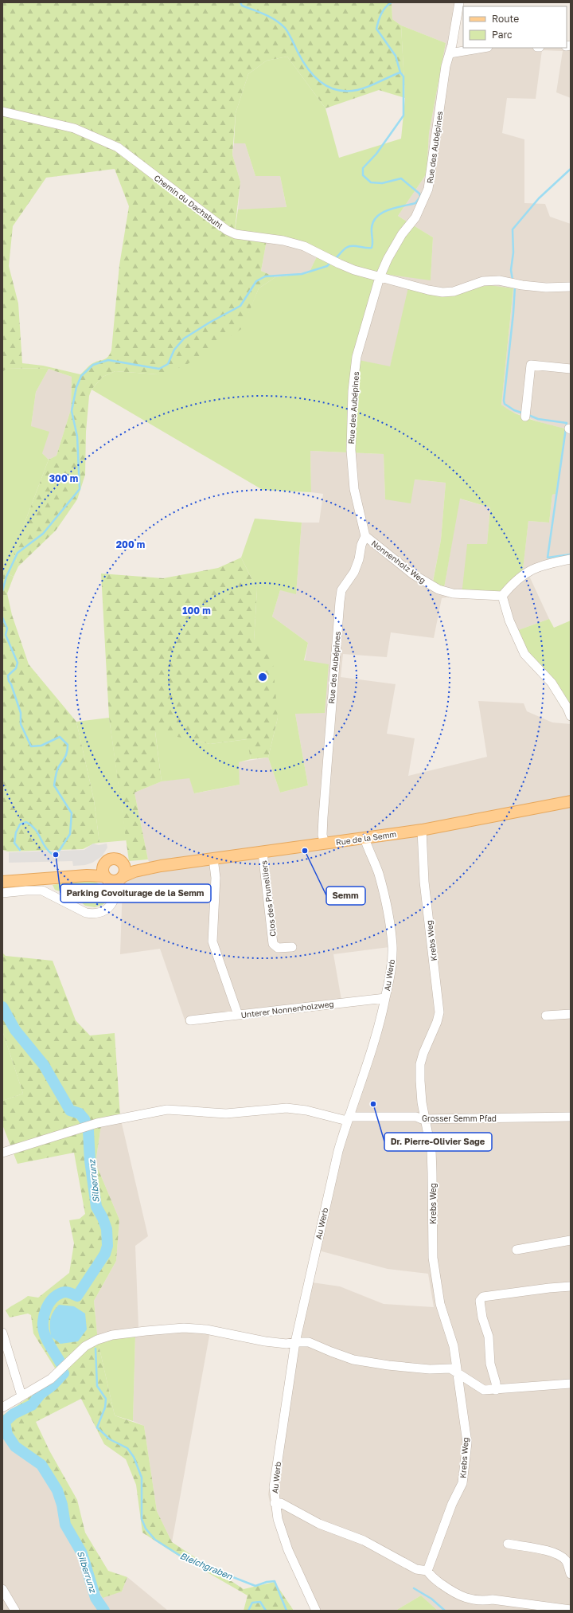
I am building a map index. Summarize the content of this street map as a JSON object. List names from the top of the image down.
{
  "streets": {
    "main road": ["Rue de la Semm"],
    "street": [
      "Rue des Aubépines",
      "Chemin du Dachsbuhl",
      "Nonnenholz Weg",
      "Clos des Prunelliers",
      "Krebs Weg",
      "Au Werb",
      "Unterer Nonnenholzweg",
      "Grosser Semm Pfad"
    ]
  },
  "crossings": [
    ["Rue des Aubépines", "Chemin du Dachsbuhl"],
    ["Rue des Aubépines", "Nonnenholz Weg"],
    ["Rue des Aubépines", "Rue de la Semm"],
    ["Rue de la Semm", "Clos des Prunelliers"],
    ["Rue de la Semm", "Krebs Weg"],
    ["Rue de la Semm", "Au Werb"],
    ["Krebs Weg", "Grosser Semm Pfad"],
    ["Au Werb", "Unterer Nonnenholzweg"],
    ["Au Werb", "Grosser Semm Pfad"]
  ],
  "water": ["Silberrunz", "Bleichgraben"],
  "places": ["Semm", "Parking Covoiturage de la Semm", "Dr. Pierre-Olivier Sage"],
  "legend": ["Route", "Parc"],
  "rings": ["300 m", "200 m", "100 m"]
}
